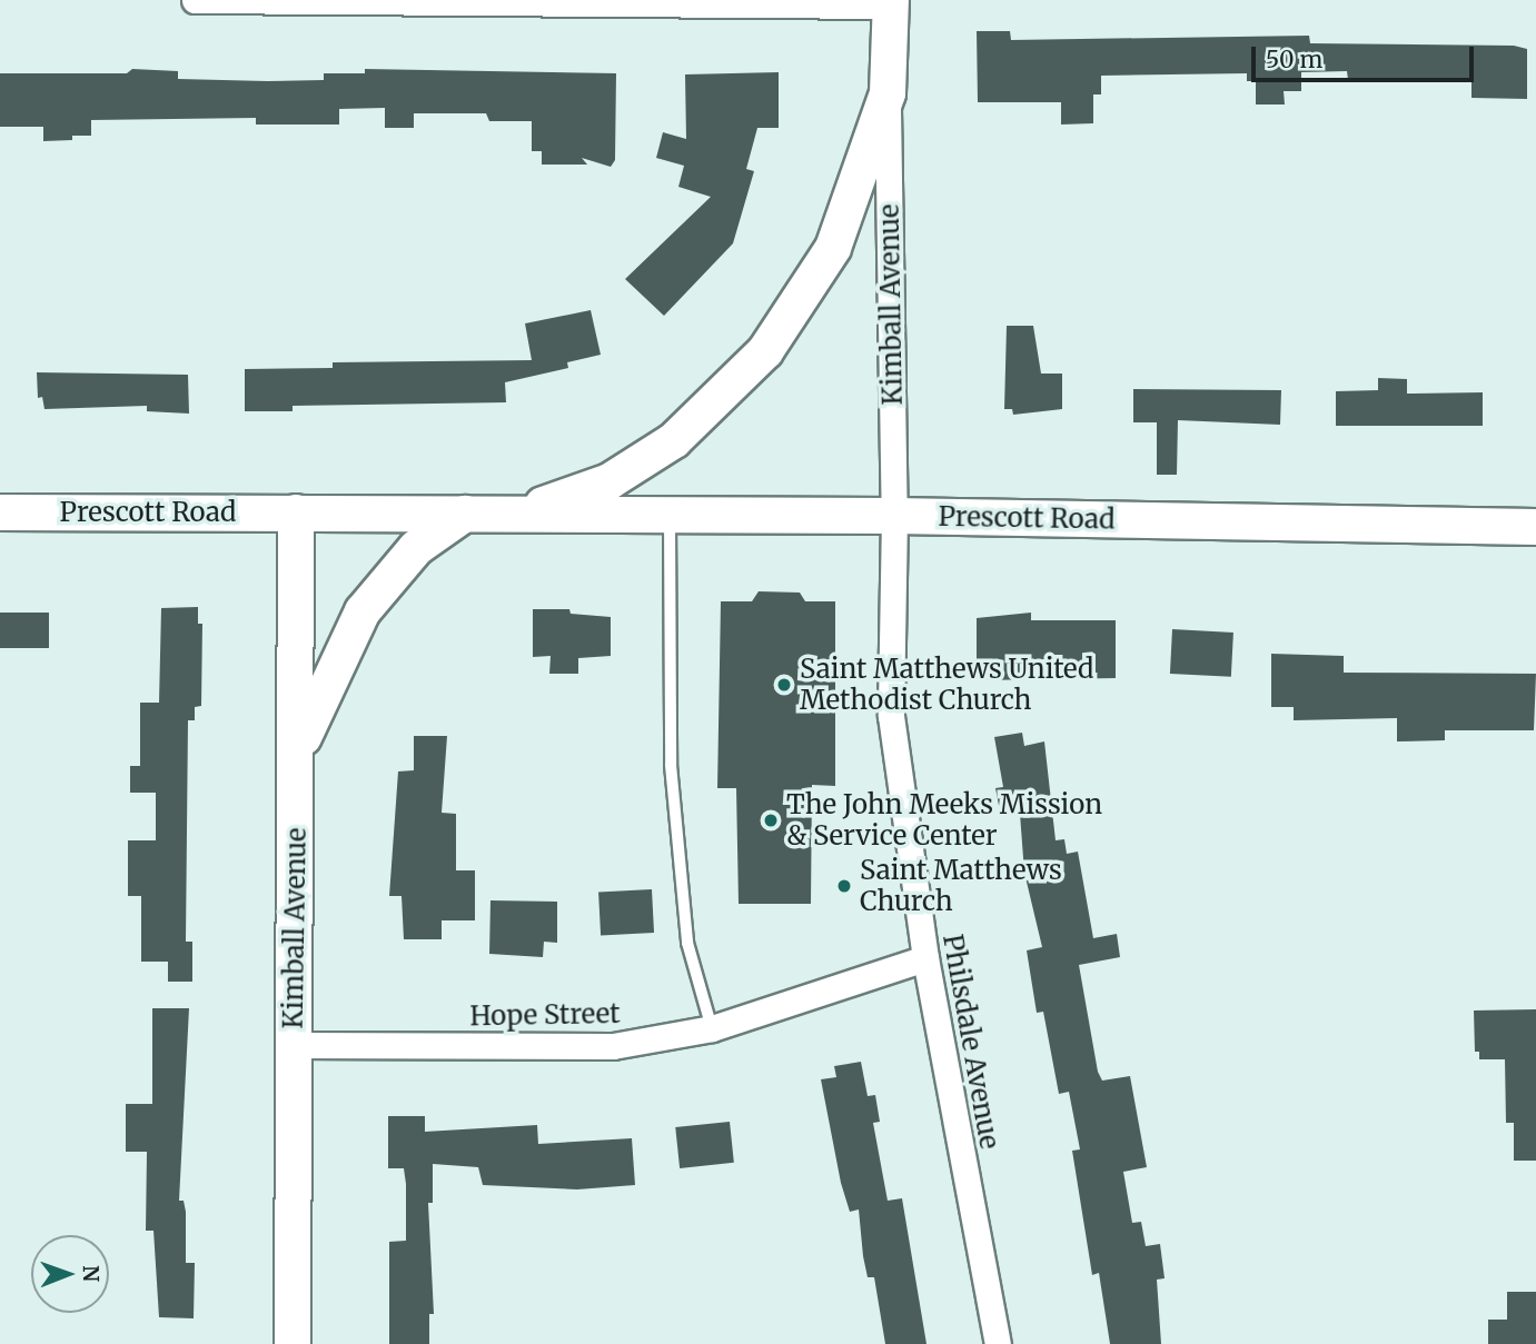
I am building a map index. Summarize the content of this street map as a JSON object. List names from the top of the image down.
{
  "streets": {
    "main road": ["Kimball Avenue", "Prescott Road"],
    "street": ["Hope Street", "Philsdale Avenue"]
  },
  "crossings": [
    ["Kimball Avenue", "Prescott Road"],
    ["Kimball Avenue", "Hope Street"],
    ["Kimball Avenue", "Philsdale Avenue"],
    ["Prescott Road", "Philsdale Avenue"],
    ["Hope Street", "Philsdale Avenue"]
  ],
  "places": ["Saint Matthews United Methodist Church", "The John Meeks Mission & Service Center", "Saint Matthews Church"],
  "scale_bar": "50 m",
  "north": "right"
}
